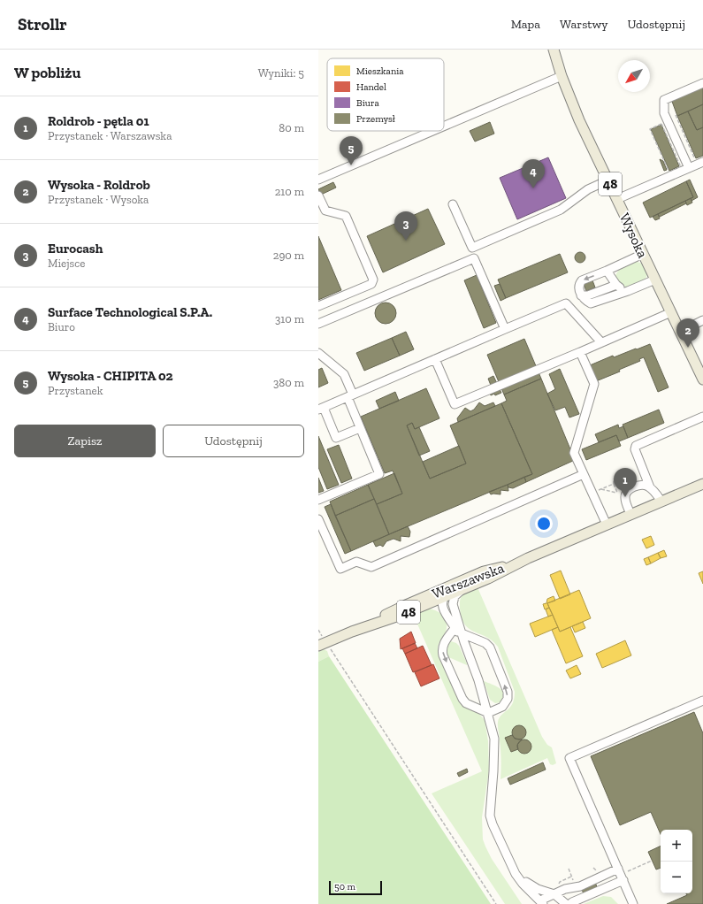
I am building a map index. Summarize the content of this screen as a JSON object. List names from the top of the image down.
{
  "streets": {
    "main road": ["48", "Wysoka", "Warszawska"]
  },
  "legend": [
    "Mieszkania",
    "Handel",
    "Biura",
    "Przemysł"
  ],
  "scale_bar": "50 m",
  "north": "bottom left",
  "page": {
    "header": "Strollr",
    "nav": ["Mapa", "Warstwy", "Udostępnij"],
    "heading": ["W pobliżu", "Wyniki: 5"],
    "list": [
      {
        "mark": "1",
        "name": "Roldrob - pętla 01",
        "note": "Przystanek · Warszawska",
        "value": "80 m"
      },
      {
        "mark": "2",
        "name": "Wysoka - Roldrob",
        "note": "Przystanek · Wysoka",
        "value": "210 m"
      },
      {
        "mark": "3",
        "name": "Eurocash",
        "note": "Miejsce",
        "value": "290 m"
      },
      {
        "mark": "4",
        "name": "Surface Technological S.P.A.",
        "note": "Biuro",
        "value": "310 m"
      },
      {
        "mark": "5",
        "name": "Wysoka - CHIPITA 02",
        "note": "Przystanek",
        "value": "380 m"
      }
    ],
    "pins": [
      "5",
      "4",
      "3",
      "2",
      "1"
    ],
    "buttons": ["Zapisz", "Udostępnij"],
    "map_buttons": ["+", "−"],
    "scale": "50 m"
  }
}
